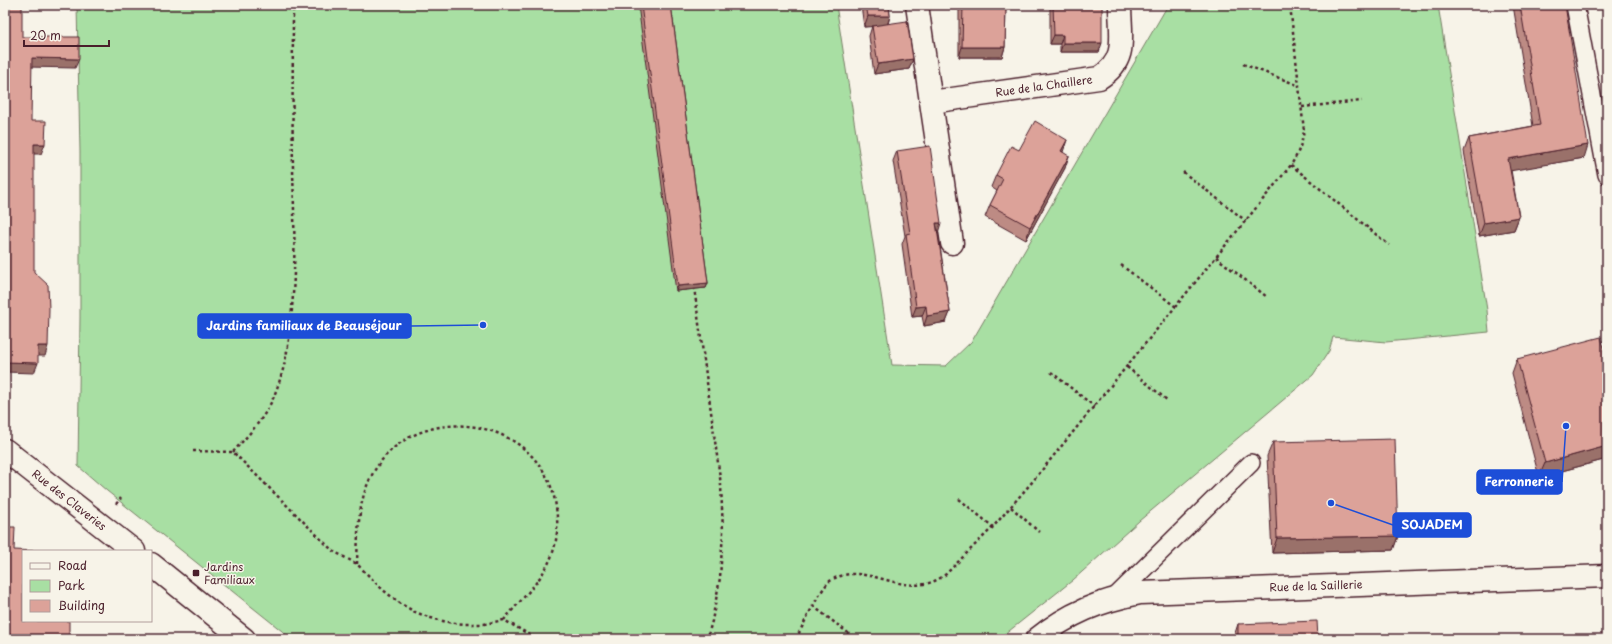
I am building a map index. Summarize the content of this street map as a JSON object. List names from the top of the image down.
{
  "streets": {
    "street": ["Rue de la Chaillere", "Rue des Claveries", "Rue de la Saillerie"]
  },
  "places": {
    "other": ["Jardins familiaux de Beauséjour", "Ferronnerie", "SOJADEM"],
    "transit": ["Jardins Familiaux"]
  },
  "legend": ["Road", "Park", "Building"],
  "scale_bar": "20 m"
}
